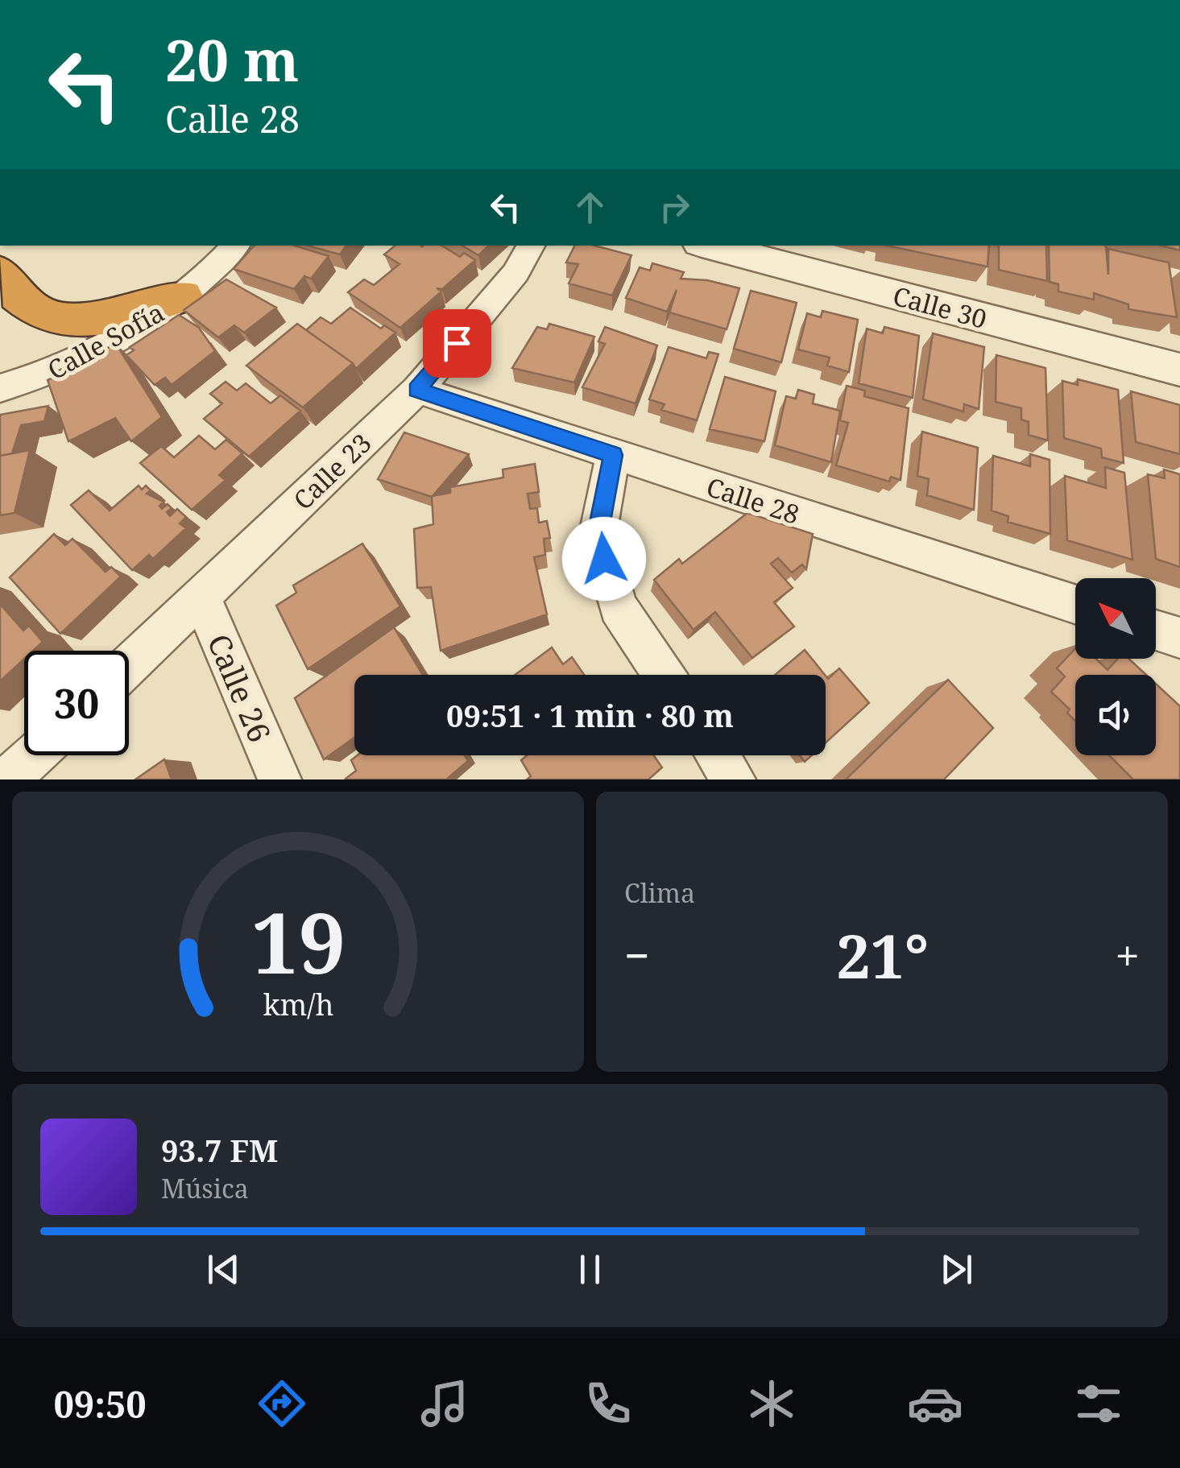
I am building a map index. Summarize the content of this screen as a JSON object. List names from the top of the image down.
{
  "streets": {
    "street": [
      "Calle 30",
      "Calle Sofía",
      "Calle 23",
      "Calle 28",
      "Calle 26"
    ]
  },
  "crossings": [
    ["Calle 23", "Calle 28"],
    ["Calle 23", "Calle 26"]
  ],
  "north": "top left",
  "page": {
    "turn": ["20 m", "Calle 28"],
    "limit": "30",
    "trip": "09:51 · 1 min · 80 m",
    "tile": "Clima",
    "heat": ["−", "21°", "+"],
    "song": ["93.7 FM", "Música"],
    "tabs": "09:50",
    "gauge": ["19", "km/h"]
  }
}
